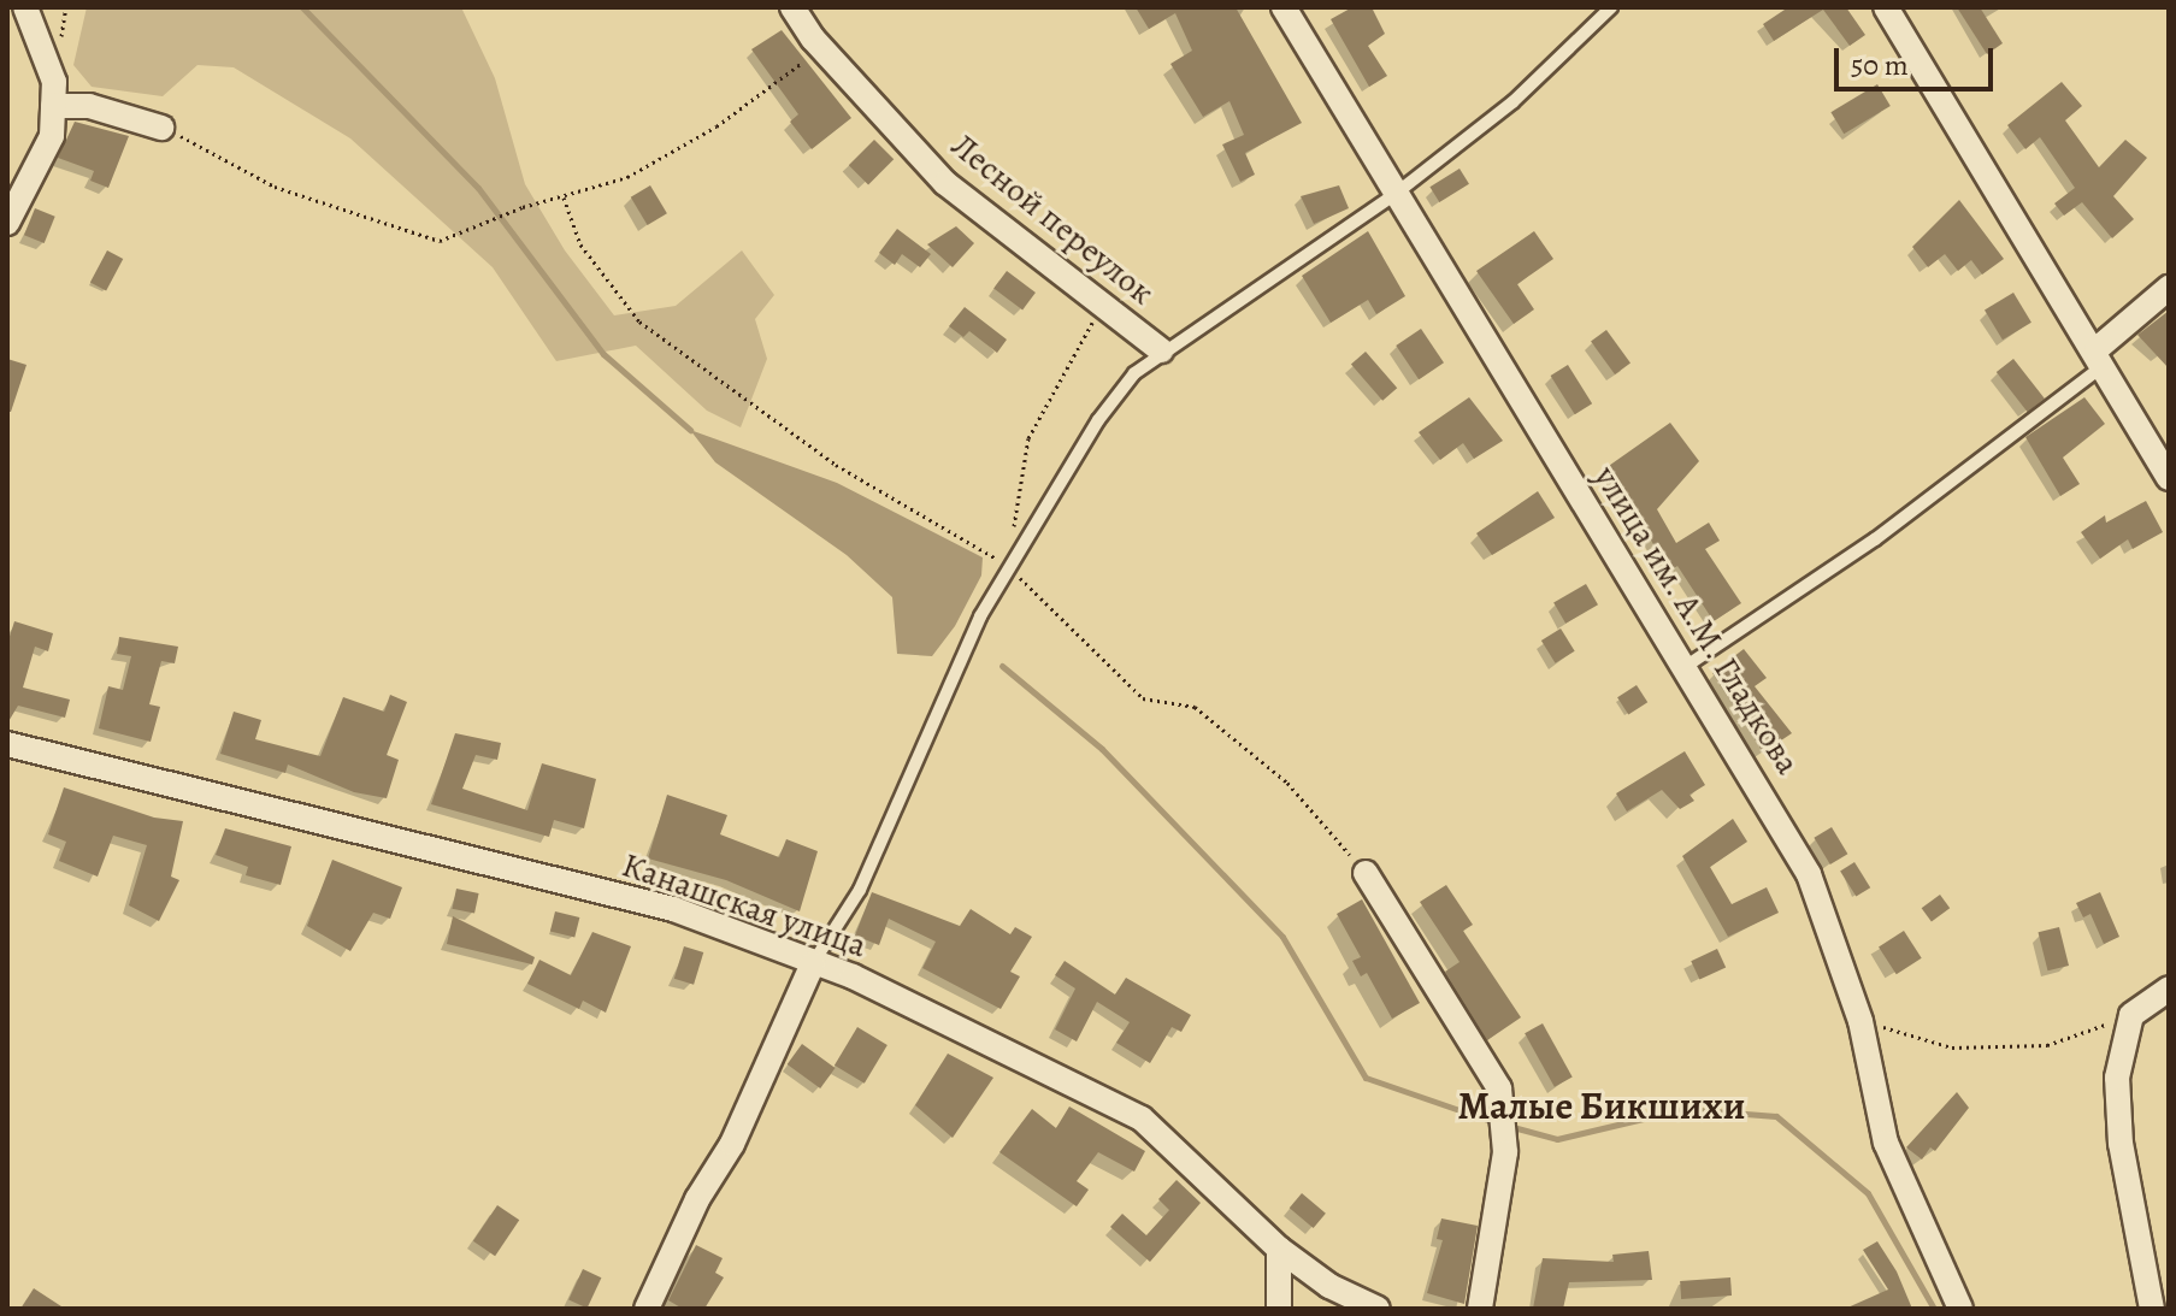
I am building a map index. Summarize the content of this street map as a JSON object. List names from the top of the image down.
{
  "streets": {
    "street": ["Лесной переулок", "улица им. А.М. Гладкова", "Канашская улица"]
  },
  "districts": ["Малые Бикшихи"],
  "scale_bar": "50 m"
}
